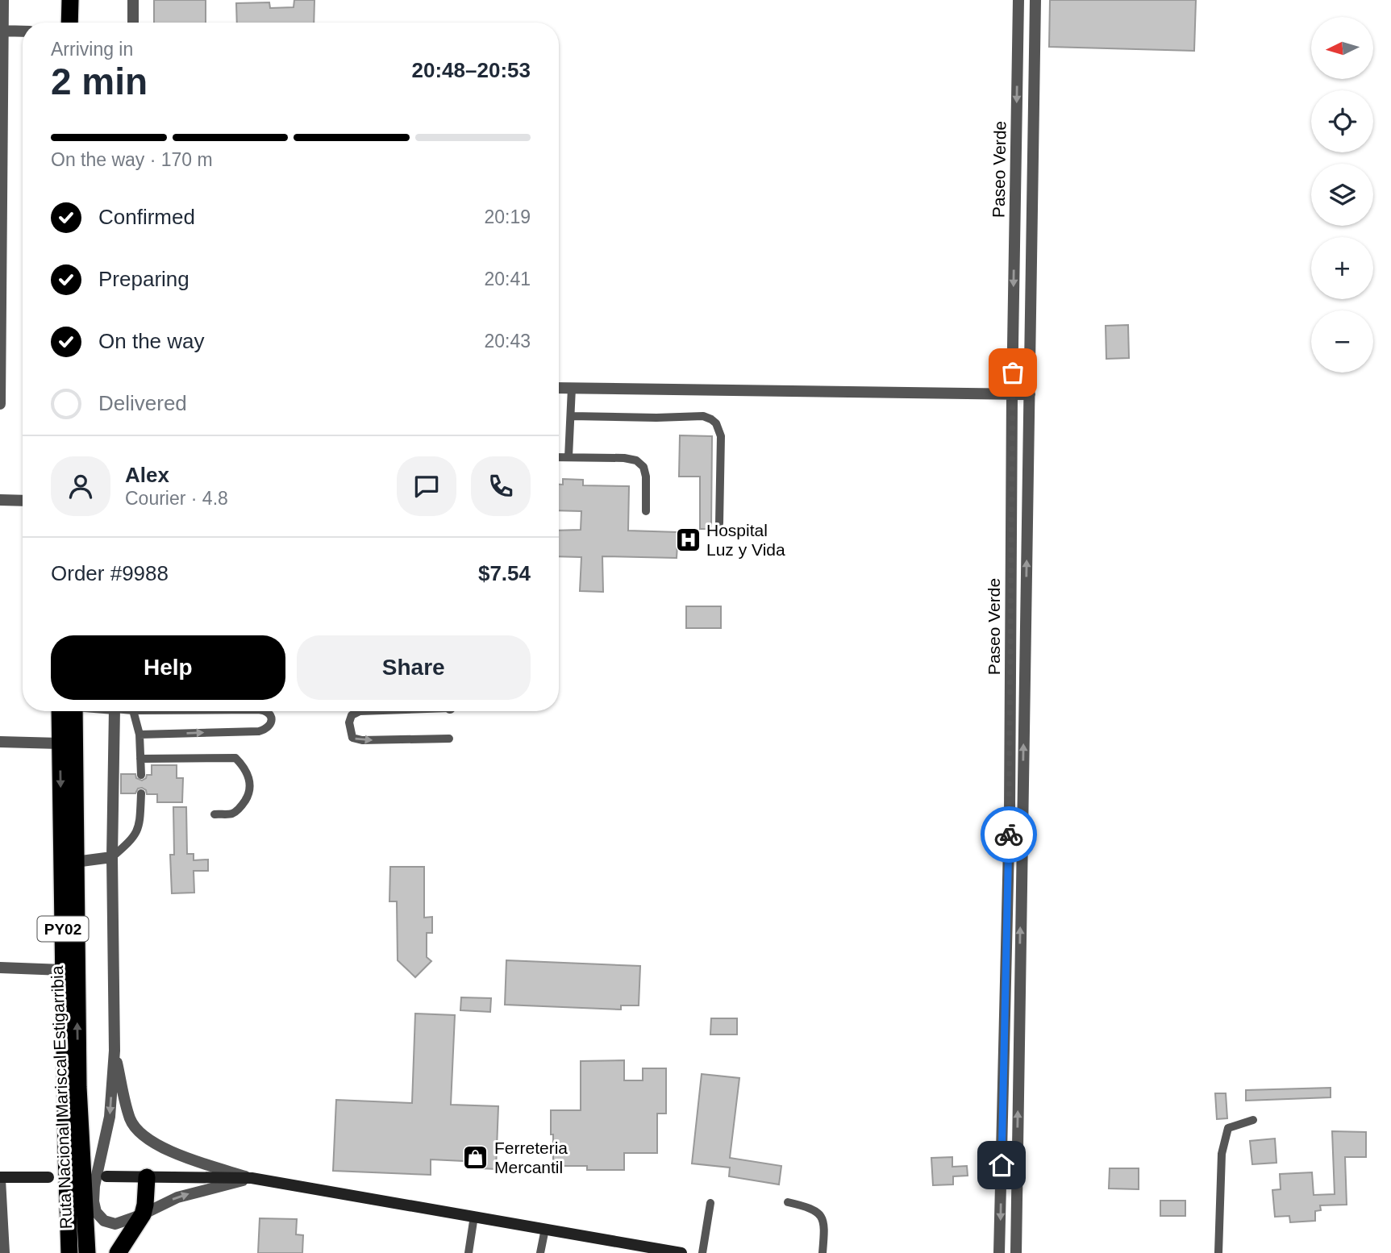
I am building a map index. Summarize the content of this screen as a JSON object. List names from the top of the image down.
{
  "streets": {
    "highway": ["PY02", "Ruta Nacional Mariscal Estigarribia"],
    "street": ["Paseo Verde"]
  },
  "places": {
    "hospital": ["Hospital Luz y Vida"],
    "shop": ["Ferreteria Mercantil"]
  },
  "north": "left",
  "page": {
    "map_buttons": ["+", "−"],
    "heading": ["2 min", "Arriving in", "20:48–20:53"],
    "panel": [
      "Alex",
      "Courier · 4.8",
      "Order #9988",
      "$7.54"
    ],
    "bar": "On the way · 170 m",
    "list": [
      ["Confirmed", "20:19"],
      ["Preparing", "20:41"],
      ["On the way", "20:43"],
      "Delivered"
    ],
    "buttons": ["Help", "Share"]
  }
}
